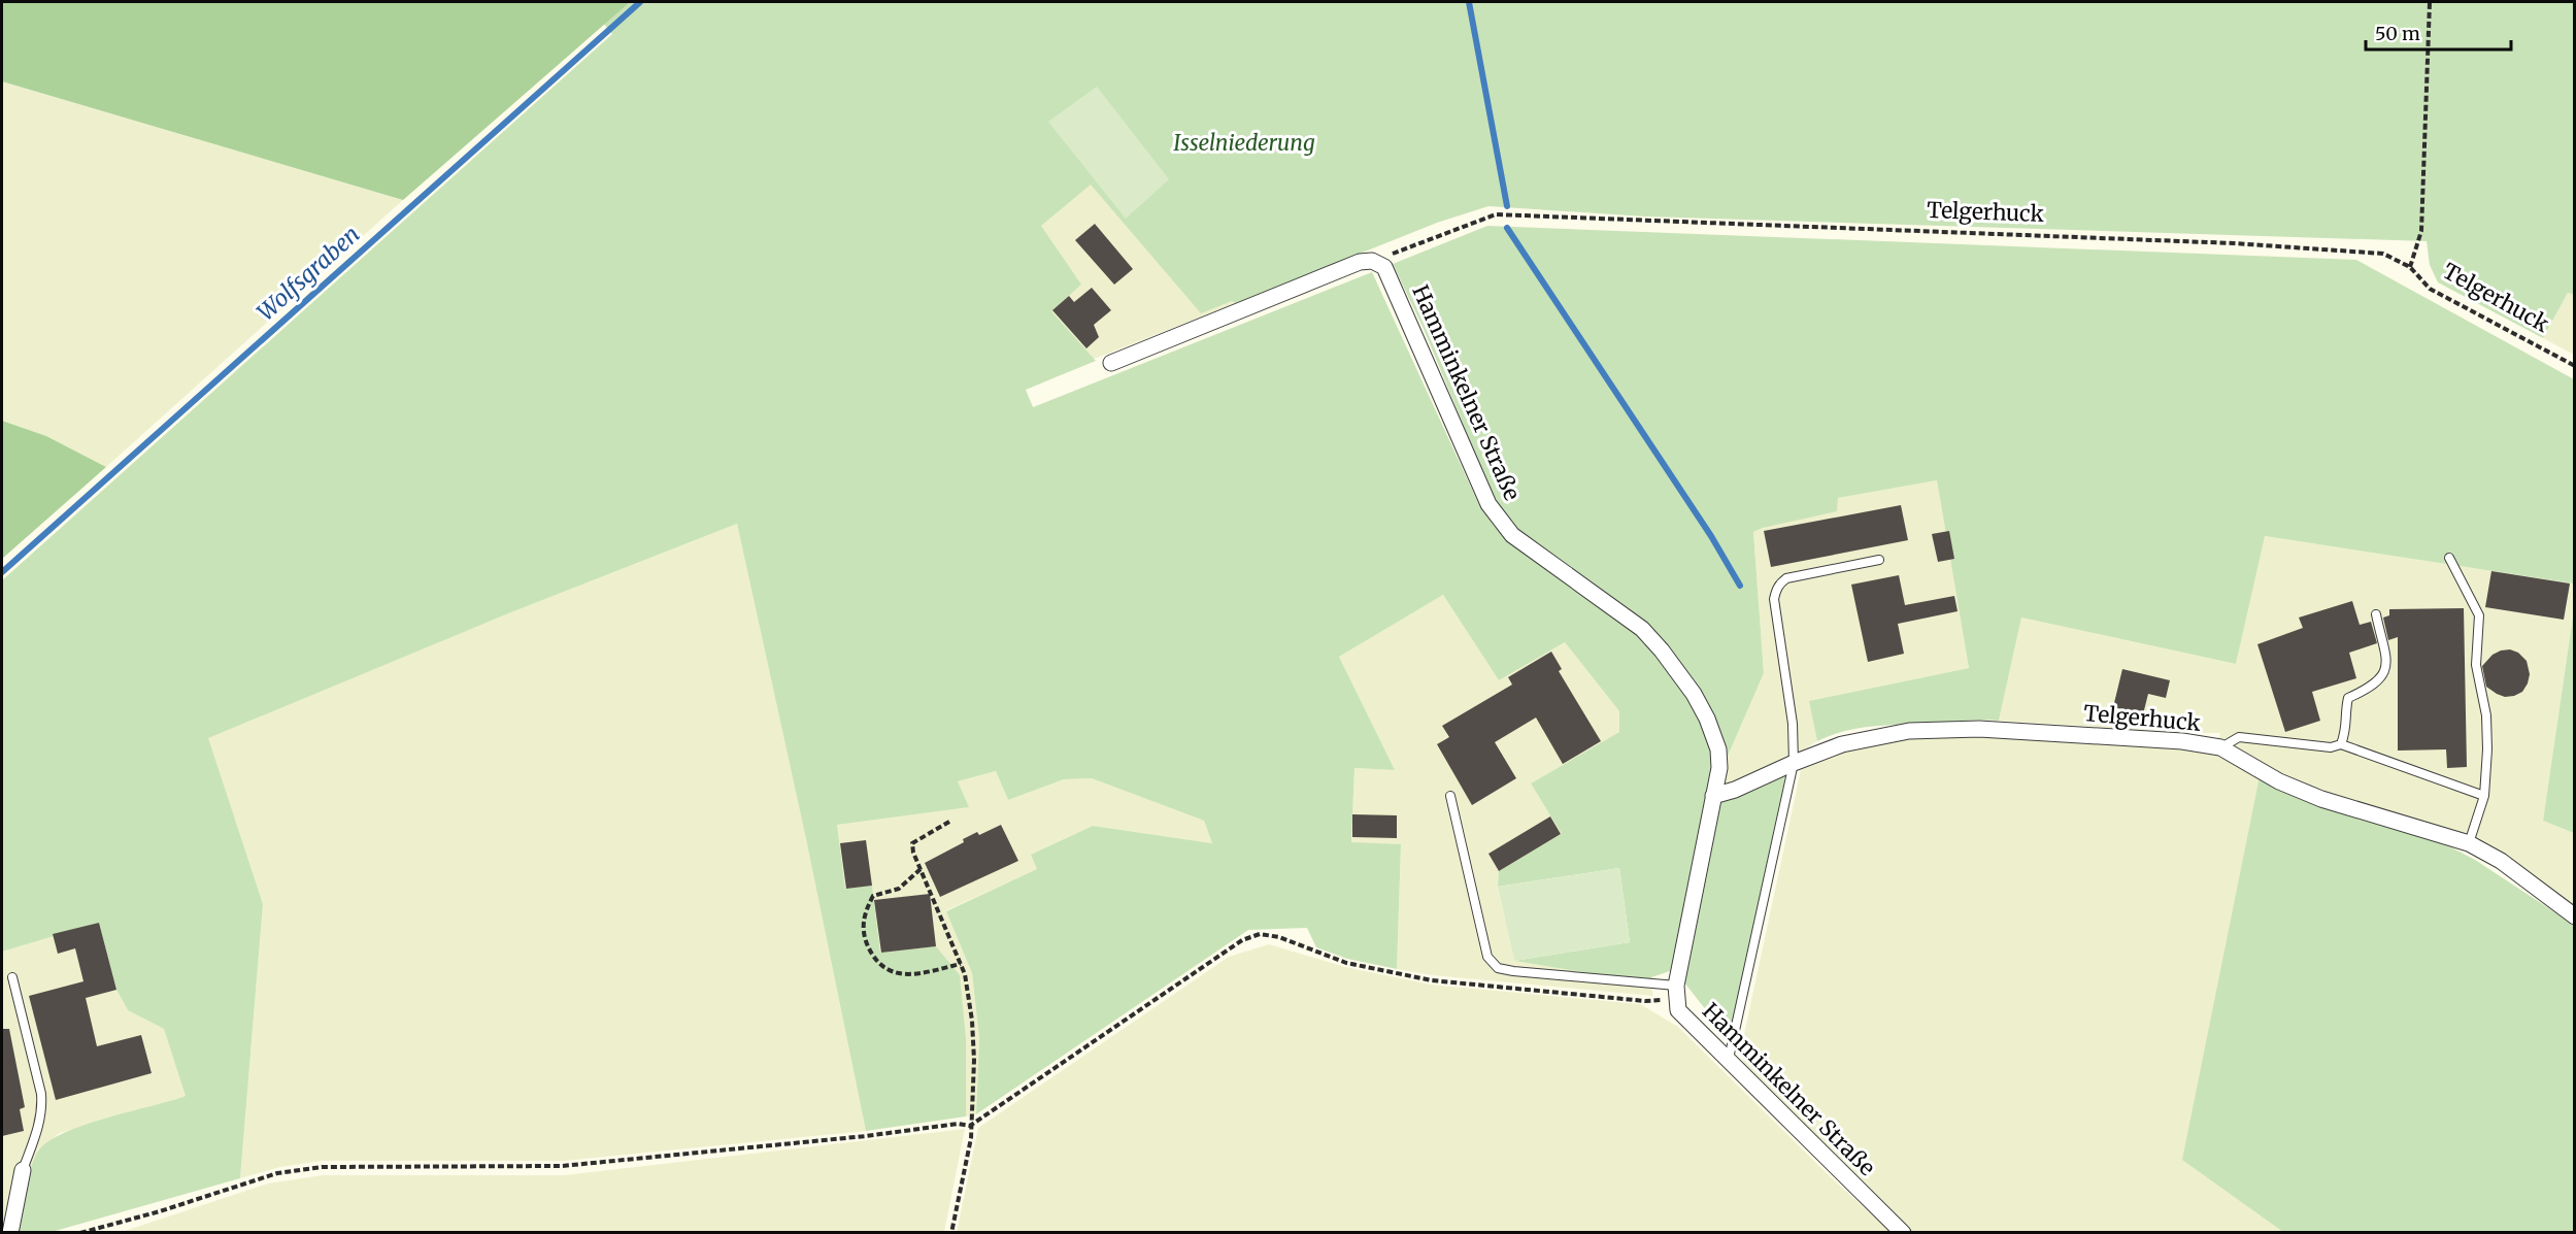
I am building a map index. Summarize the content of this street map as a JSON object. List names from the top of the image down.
{
  "streets": {
    "street": ["Telgerhuck", "Hamminkelner Straße"]
  },
  "crossings": [
    ["Telgerhuck", "Hamminkelner Straße"]
  ],
  "water": ["Wolfsgraben"],
  "parks": ["Isselniederung"],
  "scale_bar": "50 m"
}
